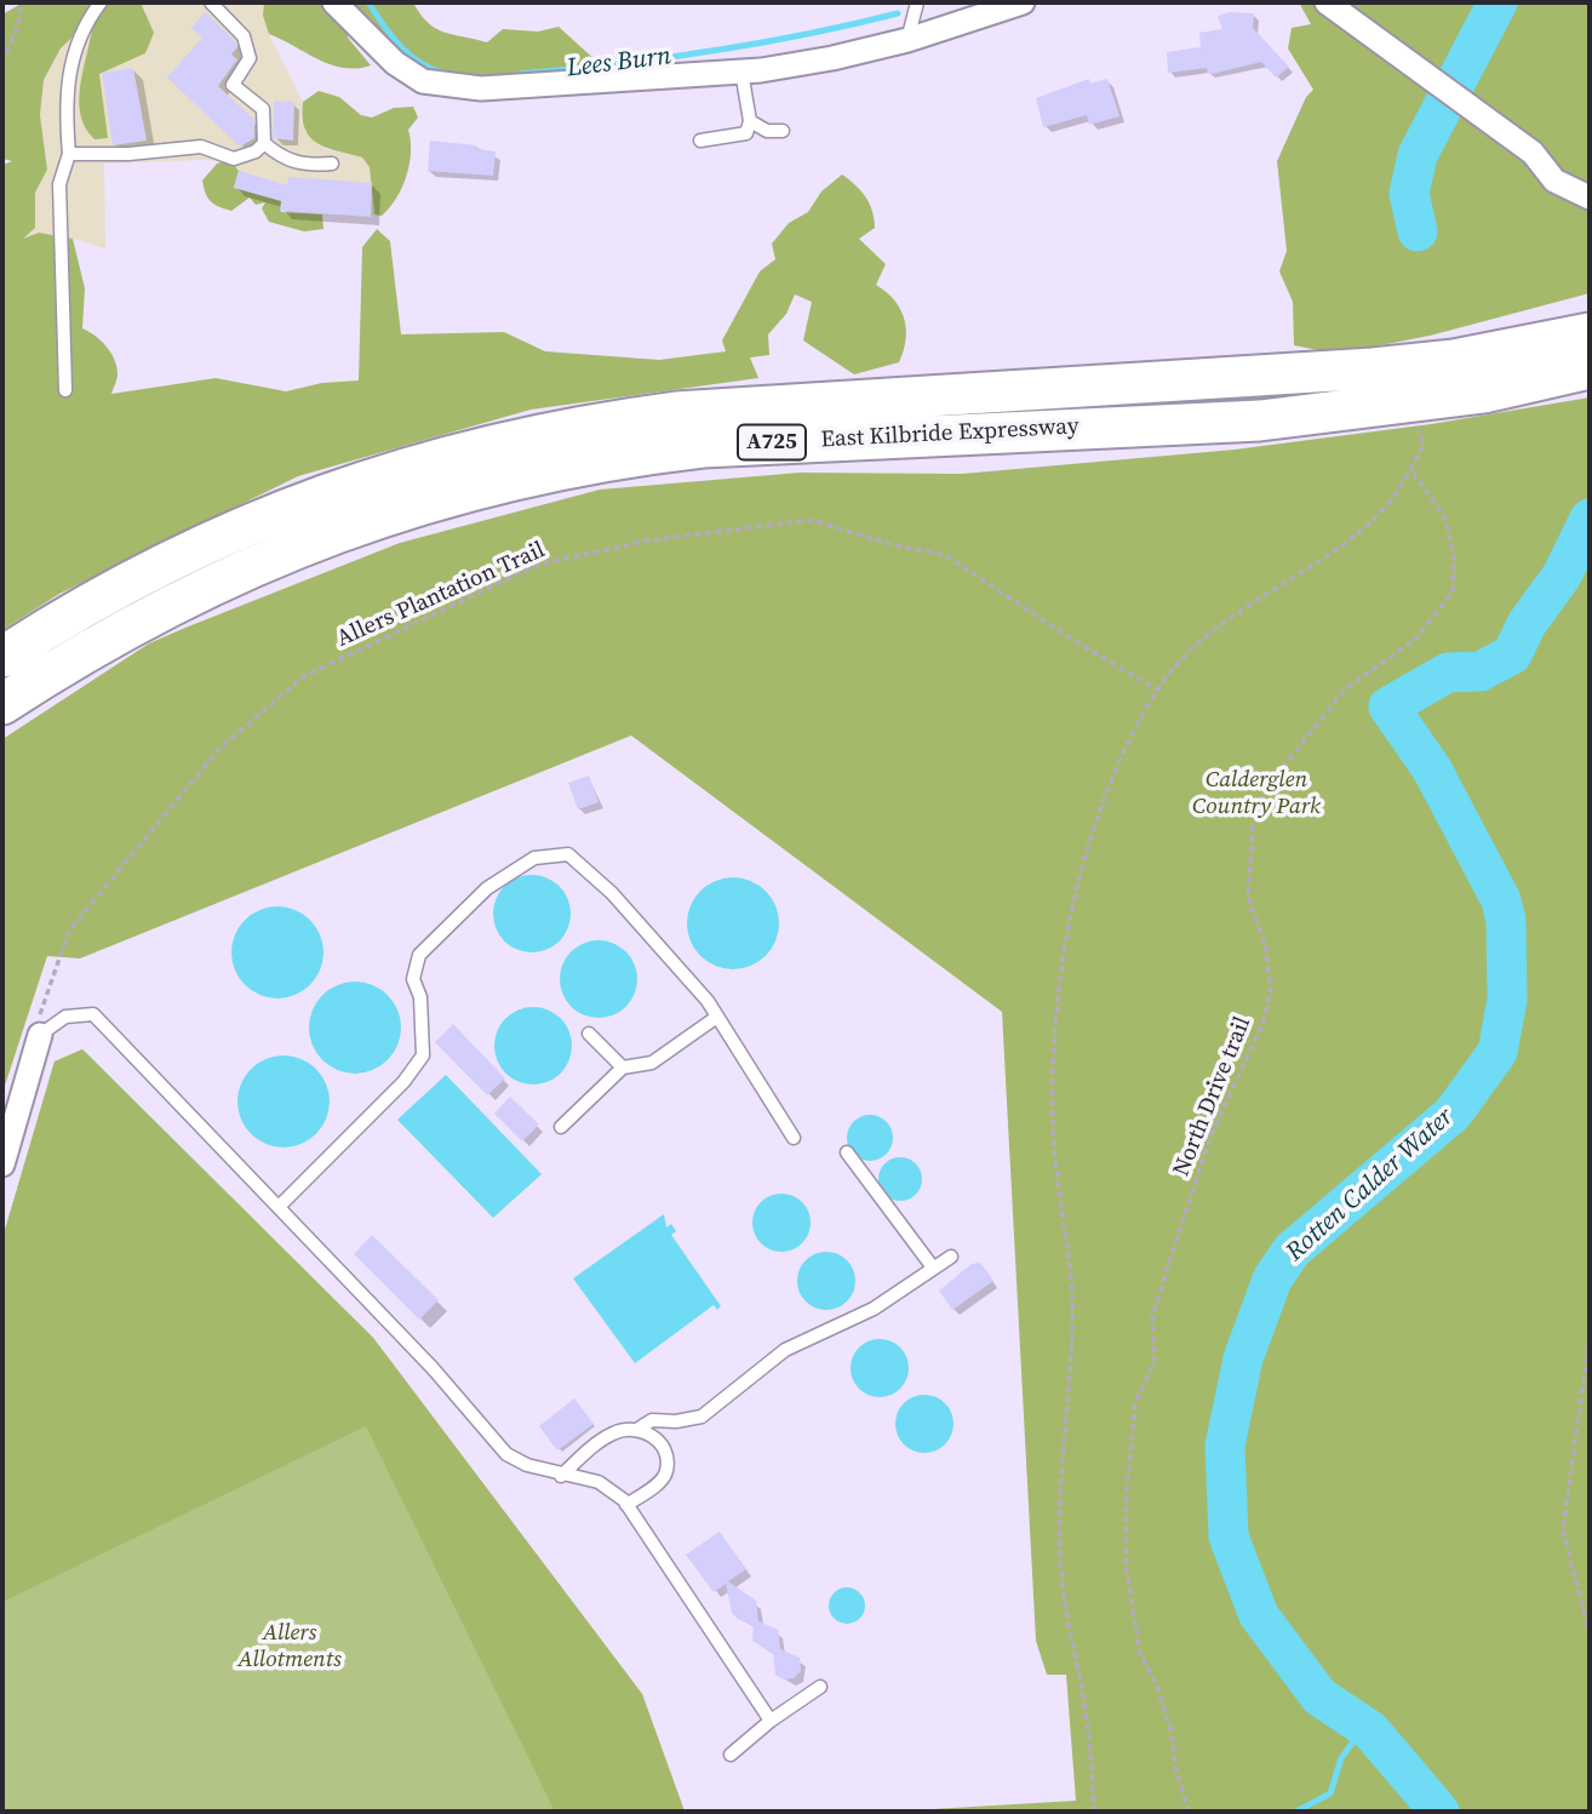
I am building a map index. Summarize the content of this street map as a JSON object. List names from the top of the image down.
{
  "streets": {
    "highway": ["East Kilbride Expressway", "A725"],
    "path": ["Allers Plantation Trail", "North Drive trail"]
  },
  "water": ["Lees Burn", "Rotten Calder Water"],
  "parks": ["Calderglen Country Park", "Allers Allotments"]
}
